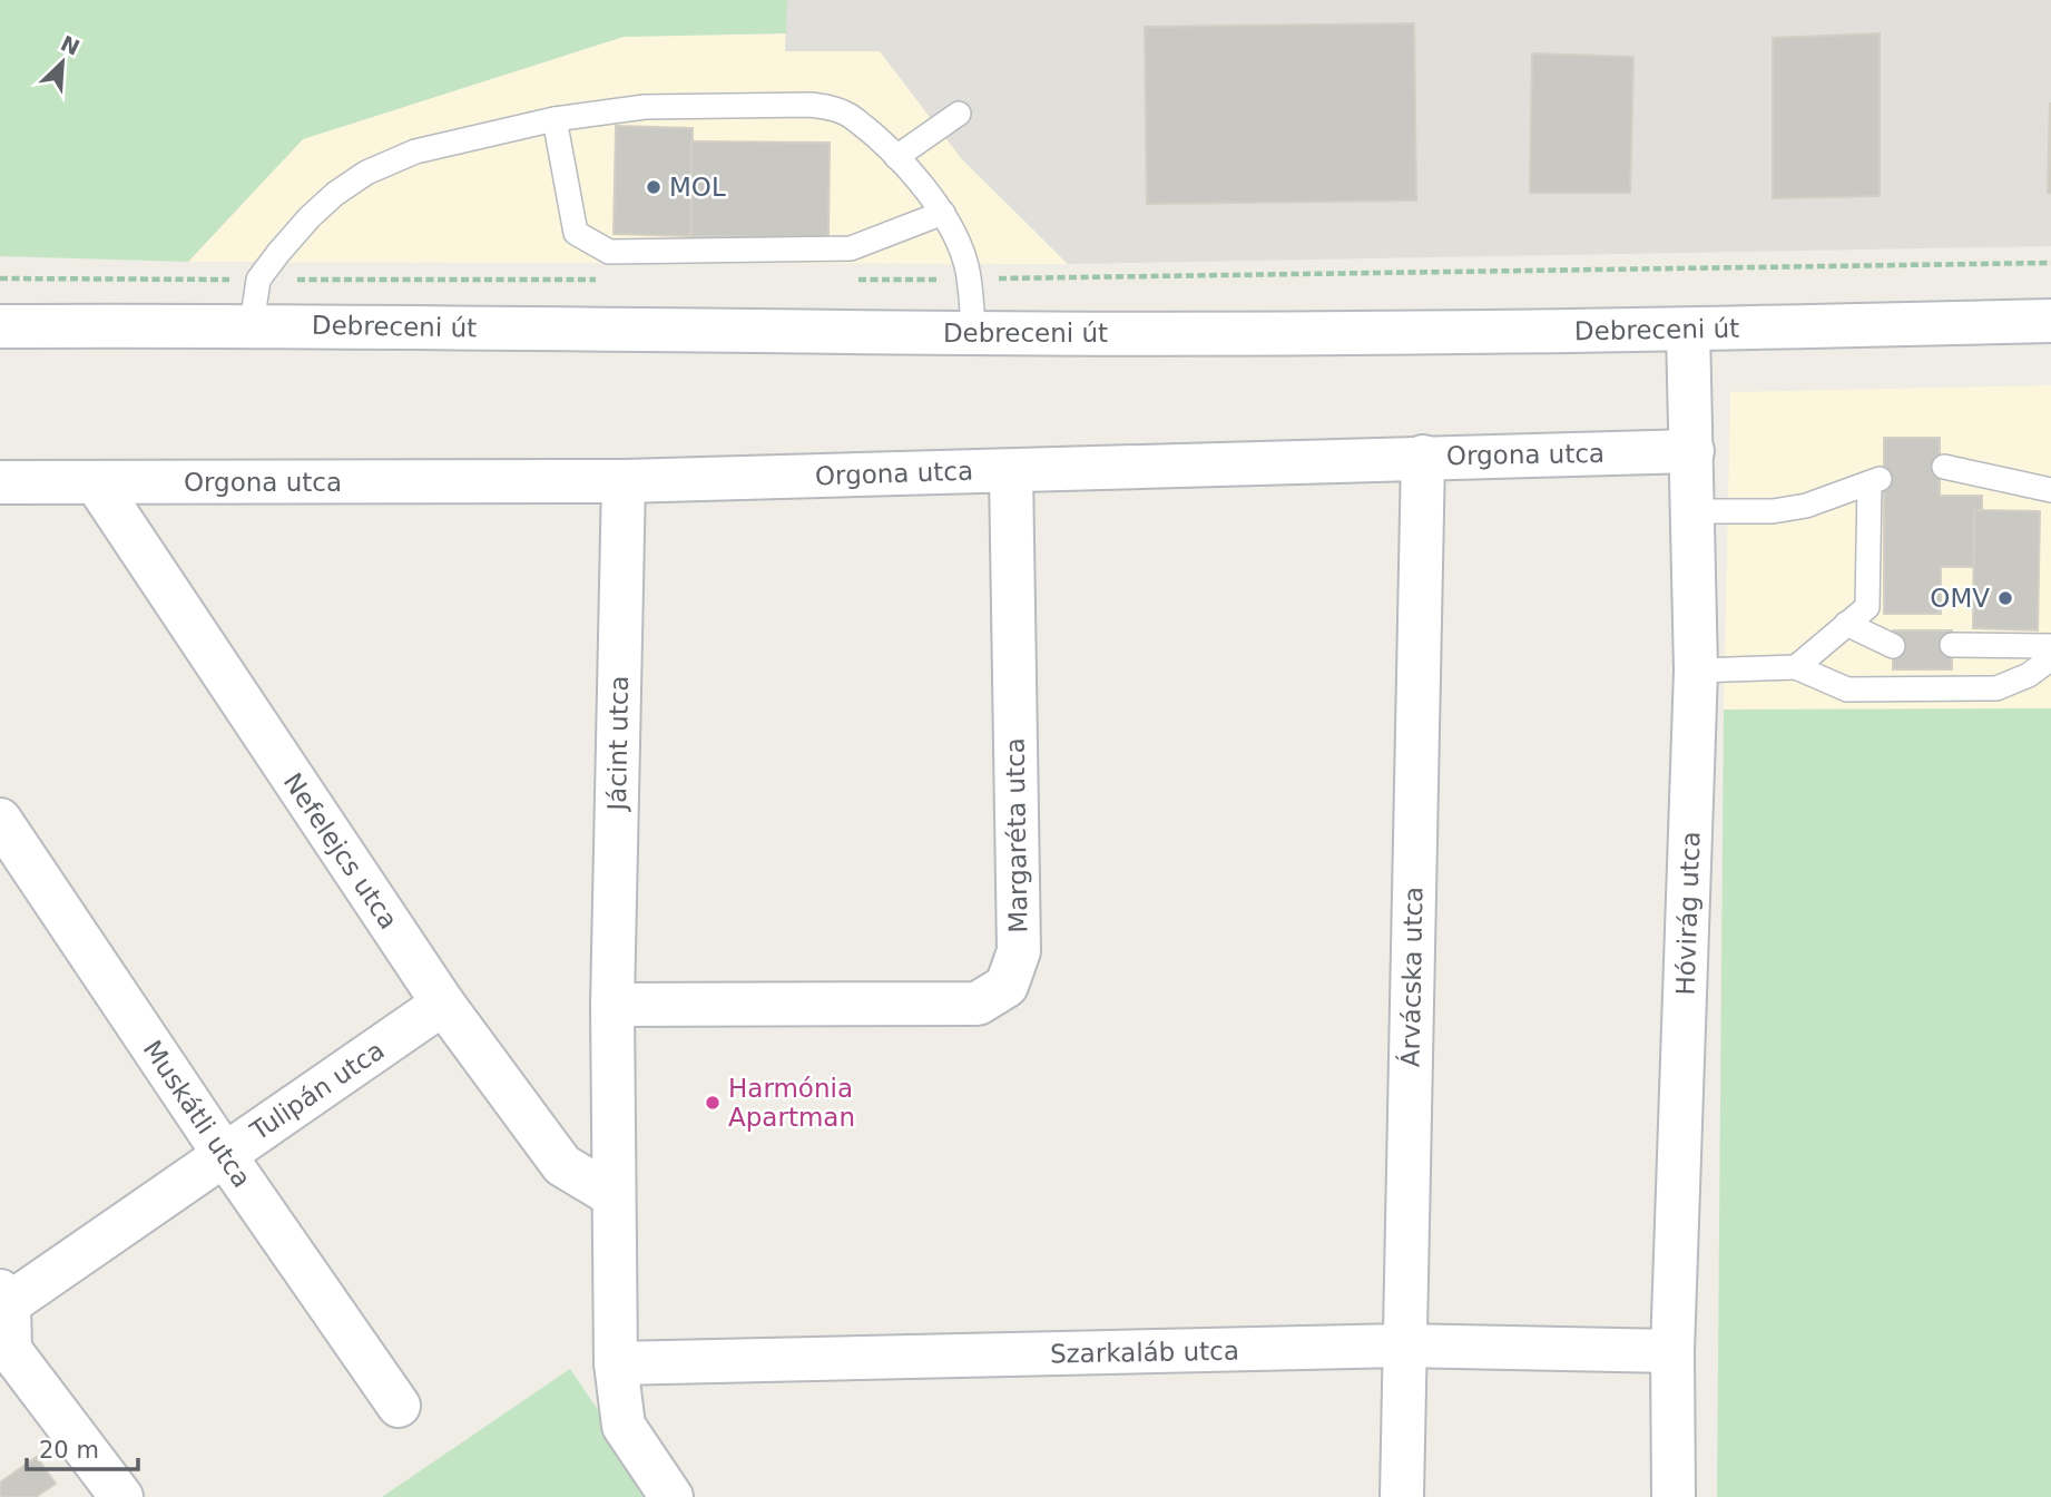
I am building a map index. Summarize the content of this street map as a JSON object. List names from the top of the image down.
{
  "streets": {
    "street": [
      "Debreceni út",
      "Orgona utca",
      "Jácint utca",
      "Margaréta utca",
      "Nefelejcs utca",
      "Hóvirág utca",
      "Árvácska utca",
      "Tulipán utca",
      "Muskátli utca",
      "Szarkaláb utca"
    ]
  },
  "crossings": [
    ["Debreceni út", "Hóvirág utca"],
    ["Orgona utca", "Jácint utca"],
    ["Orgona utca", "Margaréta utca"],
    ["Orgona utca", "Nefelejcs utca"],
    ["Orgona utca", "Hóvirág utca"],
    ["Orgona utca", "Árvácska utca"],
    ["Jácint utca", "Margaréta utca"],
    ["Nefelejcs utca", "Tulipán utca"],
    ["Hóvirág utca", "Szarkaláb utca"],
    ["Árvácska utca", "Szarkaláb utca"],
    ["Tulipán utca", "Muskátli utca"]
  ],
  "places": ["MOL", "OMV", "Harmónia Apartman"],
  "scale_bar": "20 m",
  "north": "top right"
}
